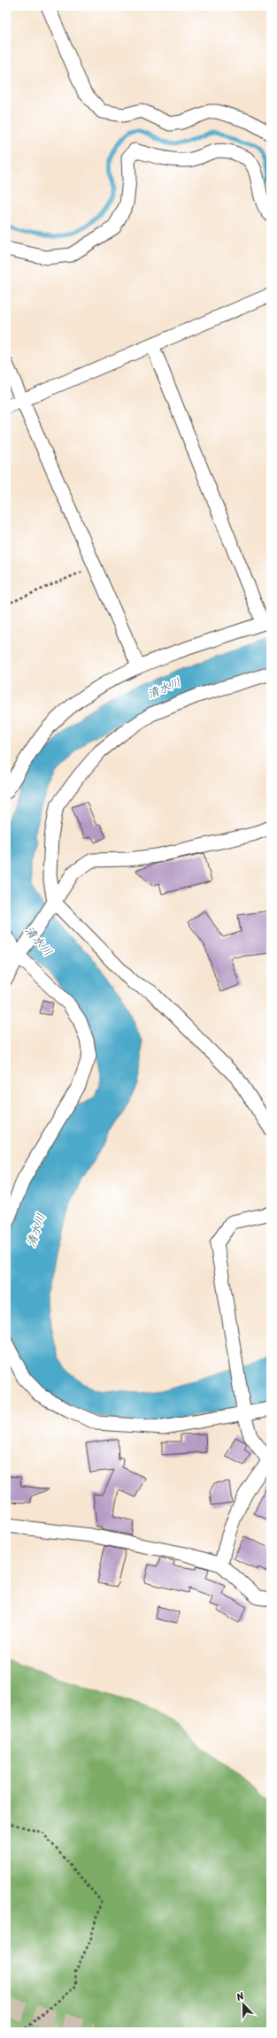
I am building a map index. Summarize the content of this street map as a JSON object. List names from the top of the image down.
{
  "water": ["清水川"],
  "north": "top"
}
